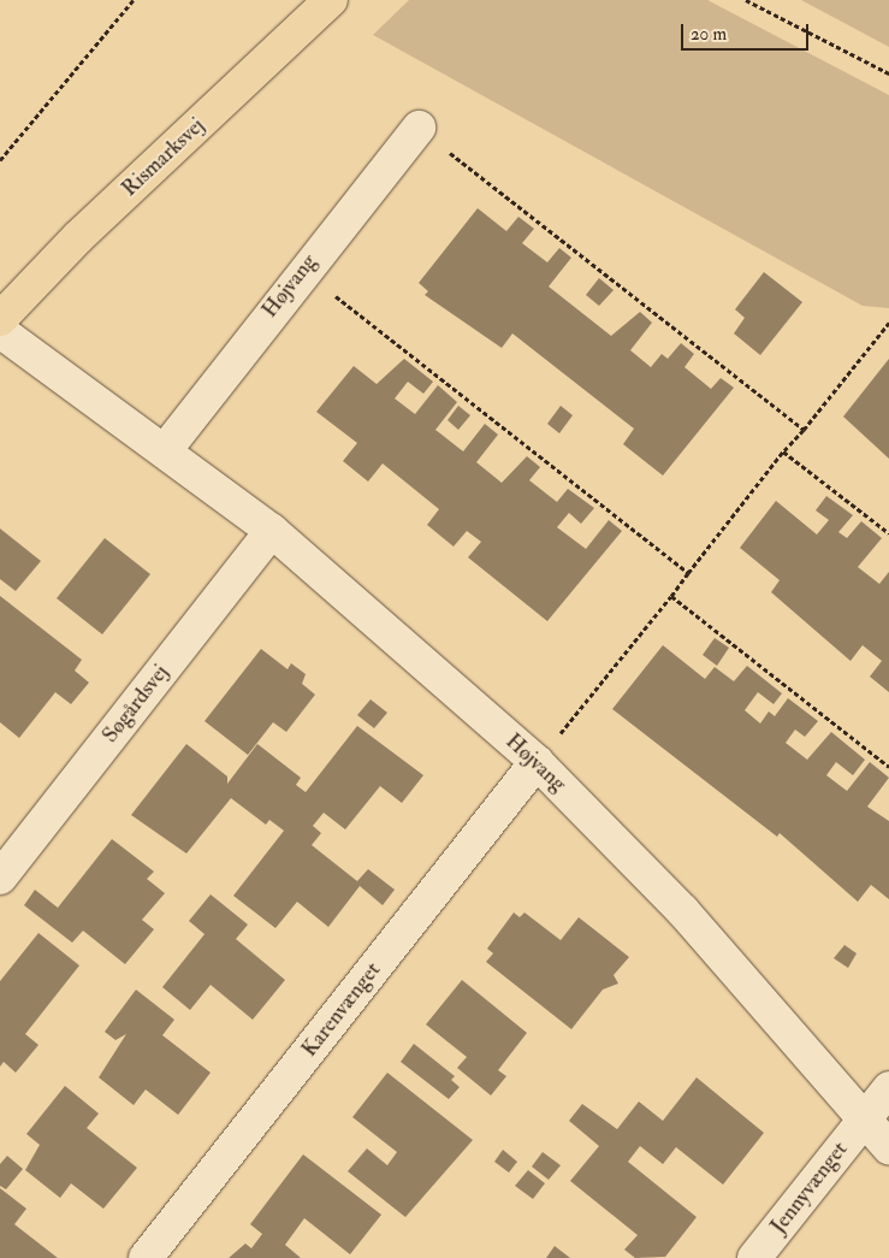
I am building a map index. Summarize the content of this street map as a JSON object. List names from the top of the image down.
{
  "streets": {
    "main road": ["Rismarksvej"],
    "street": [
      "Højvang",
      "Søgårdsvej",
      "Karenvænget",
      "Jennyvænget"
    ]
  },
  "crossings": [
    ["Højvang", "Søgårdsvej"],
    ["Højvang", "Karenvænget"],
    ["Højvang", "Jennyvænget"]
  ],
  "scale_bar": "20 m"
}
